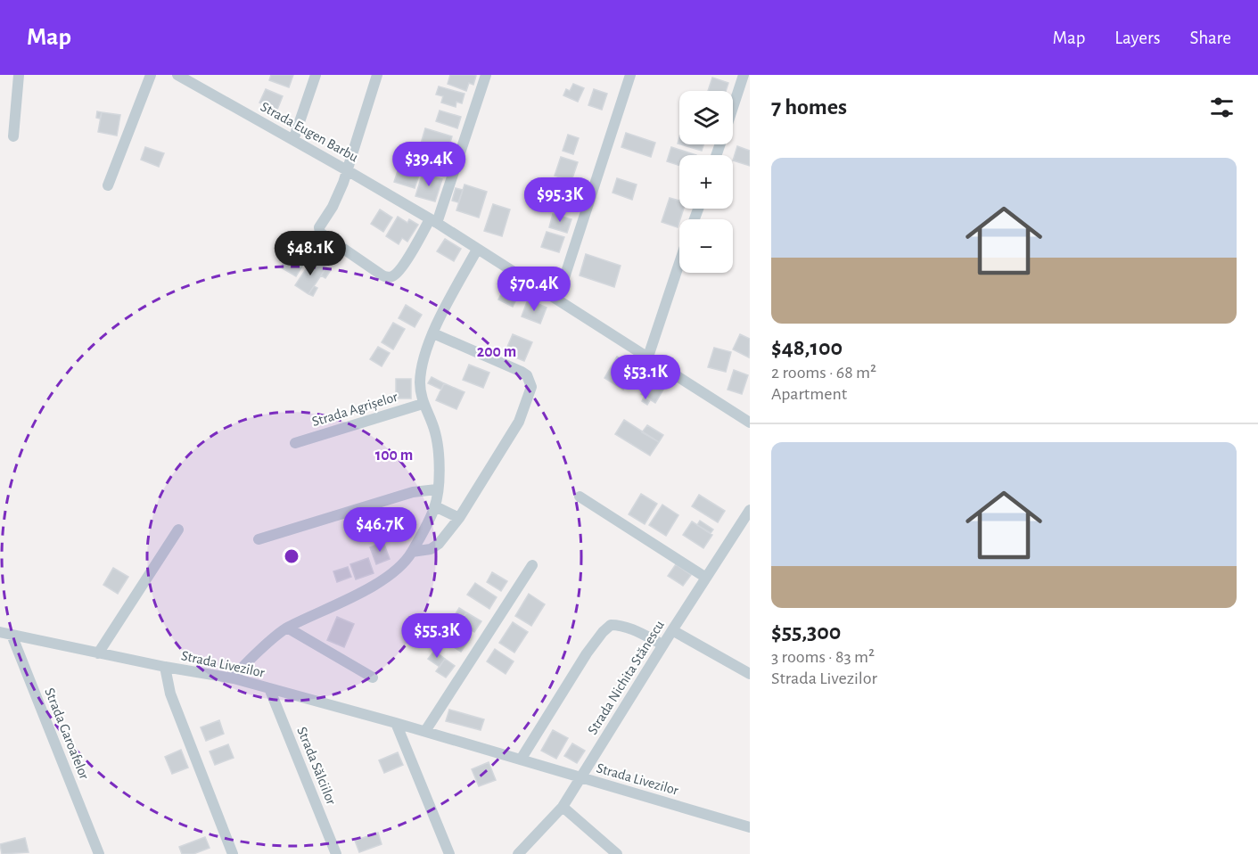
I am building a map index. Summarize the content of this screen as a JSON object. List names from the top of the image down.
{
  "streets": {
    "street": [
      "Strada Eugen Barbu",
      "Strada Agrișelor",
      "Strada Livezilor",
      "Strada Nichita Stănescu",
      "Strada Garoafelor",
      "Strada Sălciilor"
    ]
  },
  "crossings": [
    ["Strada Livezilor", "Strada Nichita Stănescu"],
    ["Strada Livezilor", "Strada Garoafelor"],
    ["Strada Livezilor", "Strada Sălciilor"]
  ],
  "page": {
    "header": "Map",
    "nav": ["Map", "Layers", "Share"],
    "heading": "7 homes",
    "map_buttons": ["+", "−"],
    "list": [
      {
        "name": "$48,100",
        "note": "2 rooms · 68 m² · Apartment"
      },
      {
        "name": "$55,300",
        "note": "3 rooms · 83 m² · Strada Livezilor"
      }
    ],
    "price": [
      "$39.4K",
      "$95.3K",
      "$48.1K",
      "$70.4K",
      "$53.1K",
      "$46.7K",
      "$55.3K"
    ]
  },
  "rings": ["200 m", "100 m"]
}
